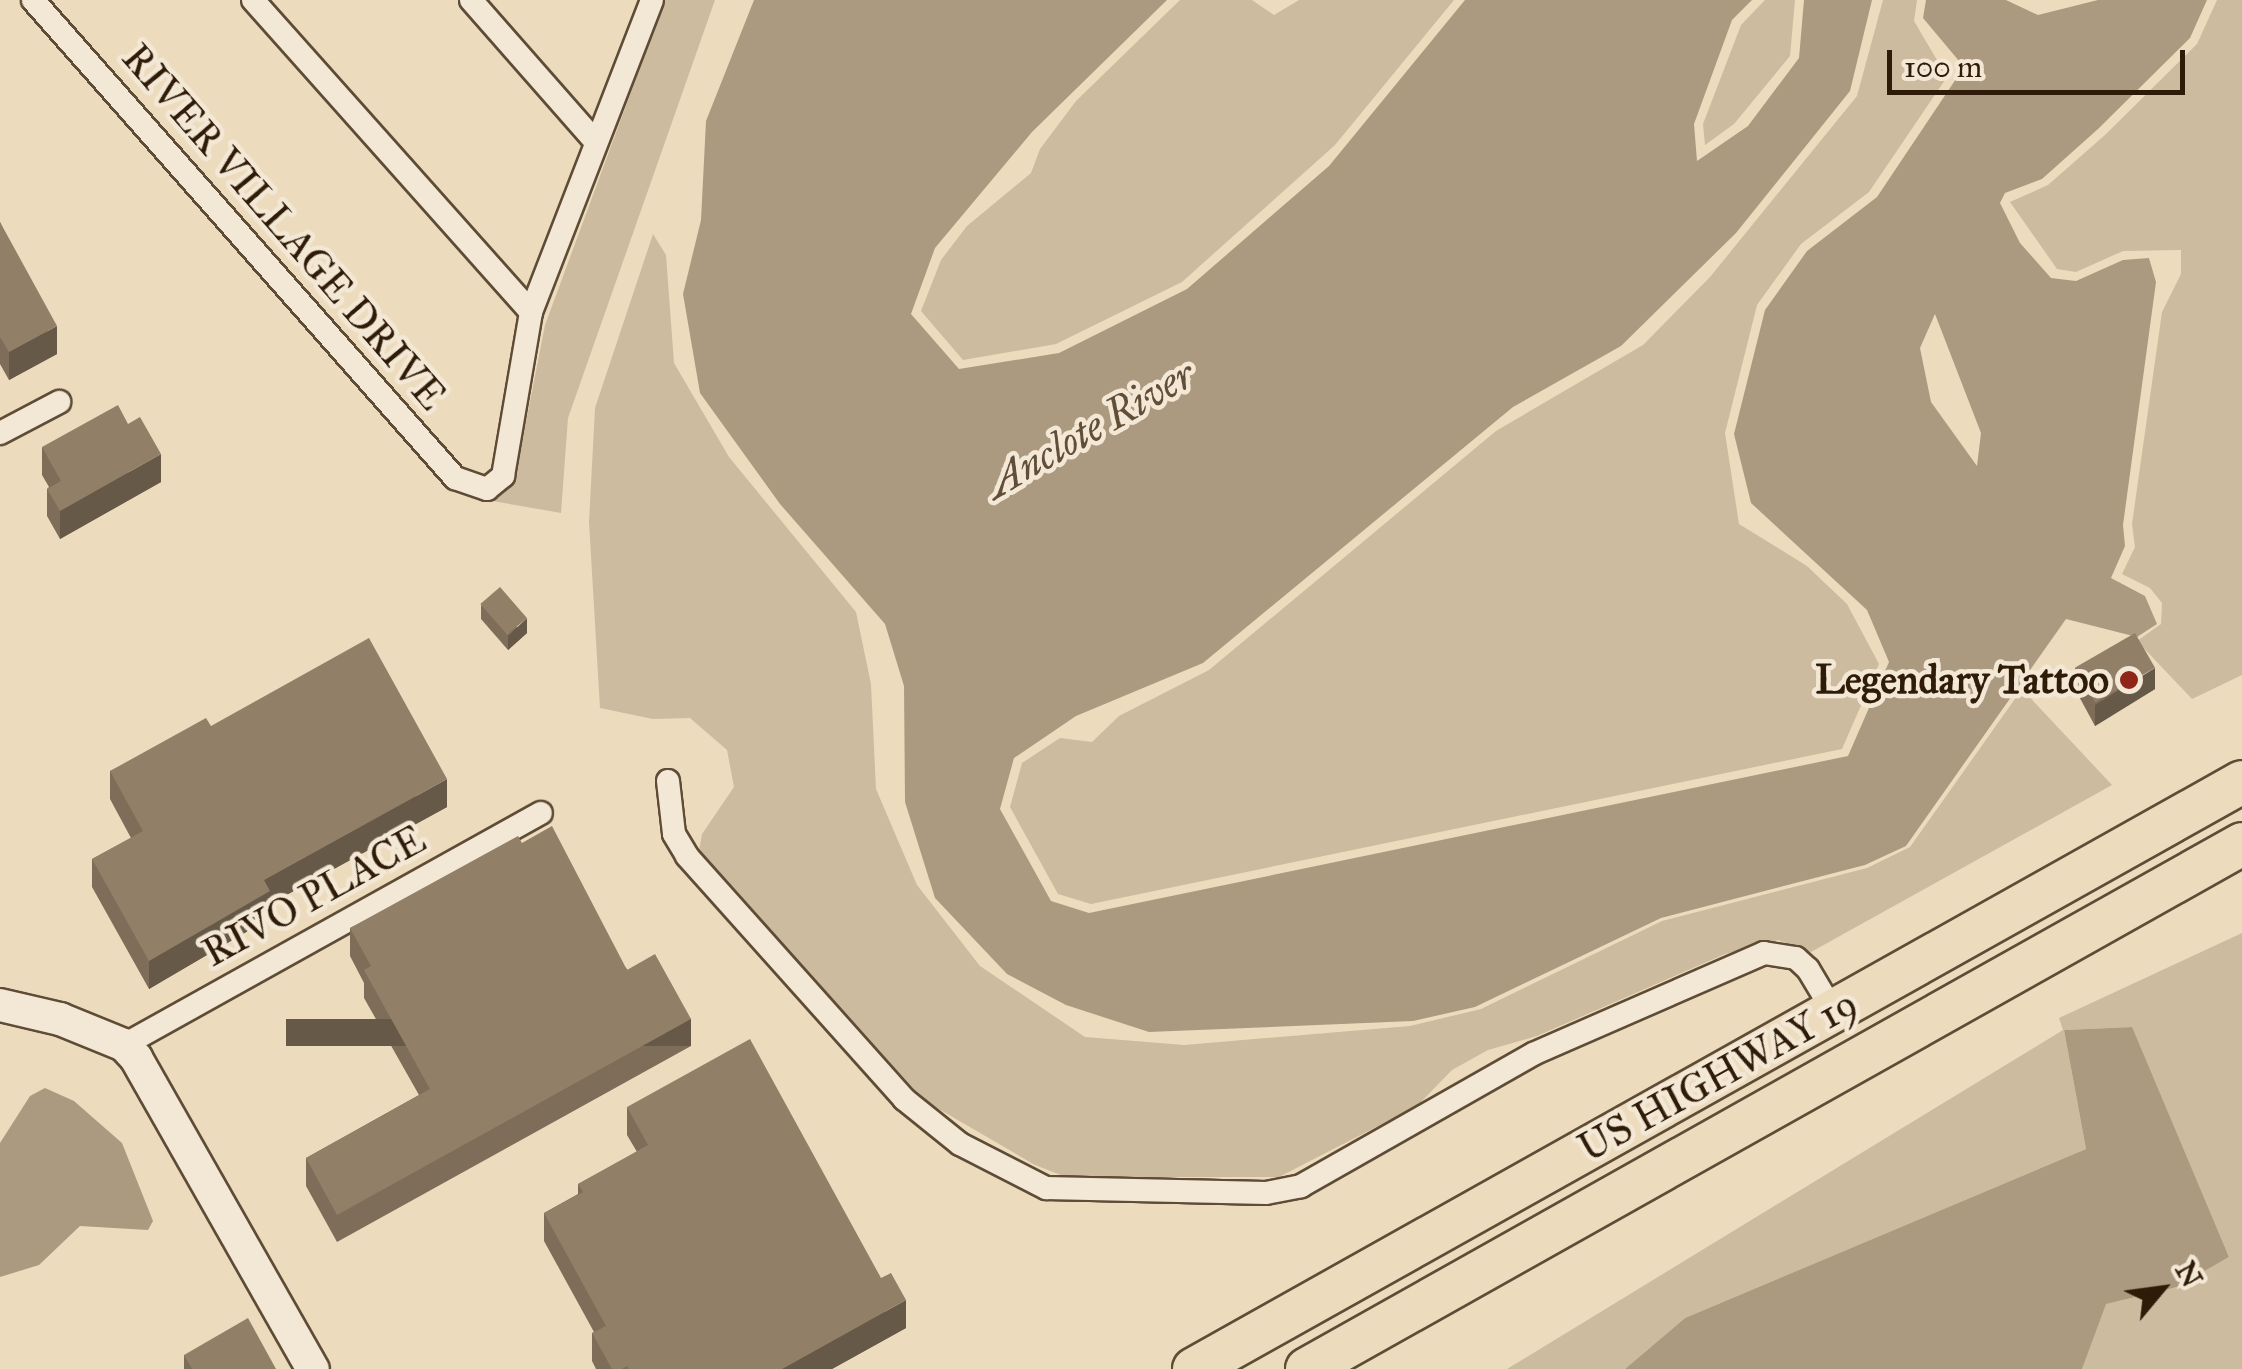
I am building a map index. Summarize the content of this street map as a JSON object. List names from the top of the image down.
{
  "streets": {
    "highway": ["US HIGHWAY 19"],
    "street": ["RIVER VILLAGE DRIVE", "RIVO PLACE"]
  },
  "water": ["Anclote River"],
  "places": ["Legendary Tattoo"],
  "scale_bar": "100 m",
  "north": "top right"
}
